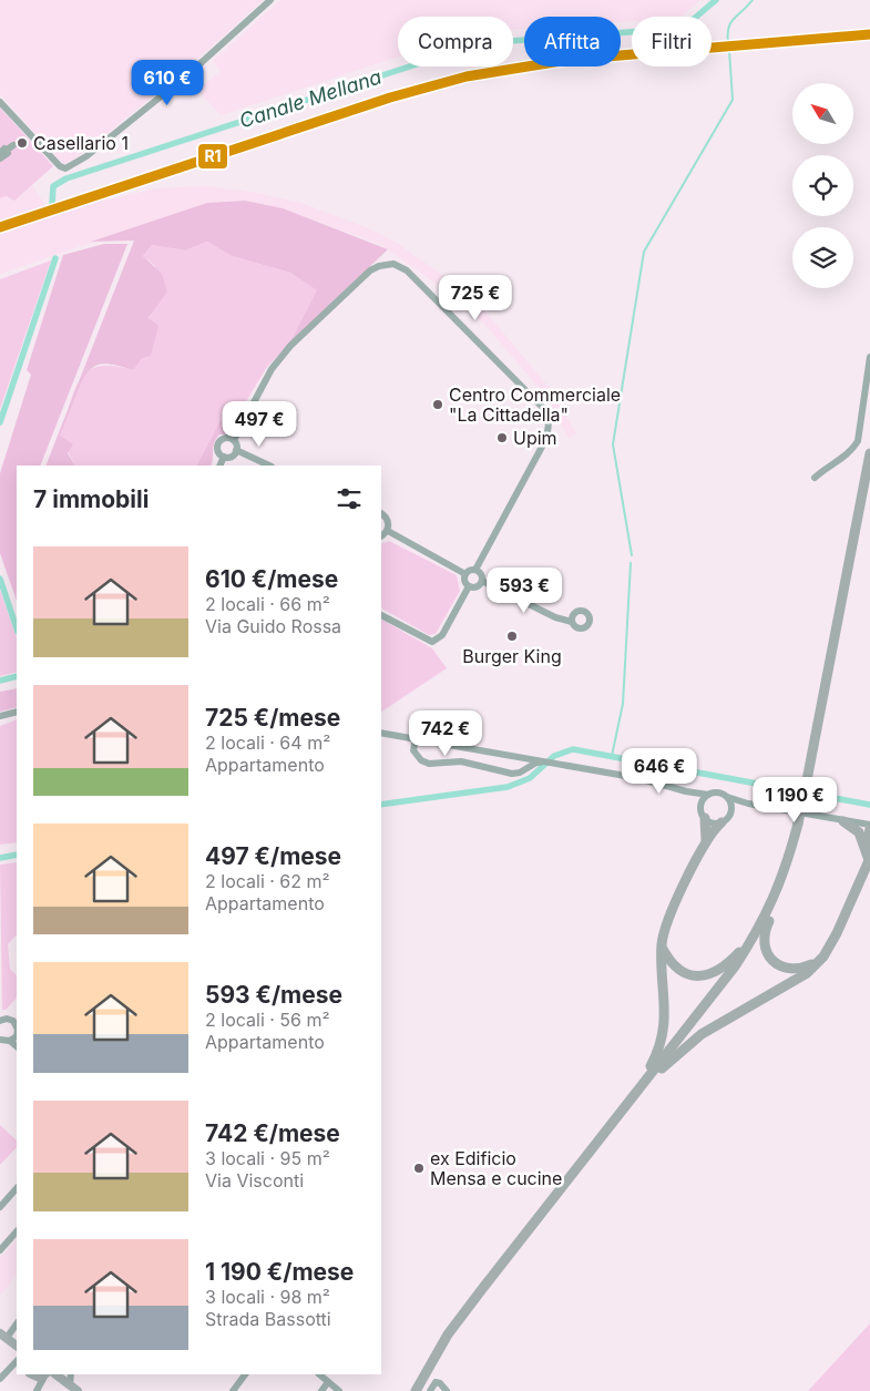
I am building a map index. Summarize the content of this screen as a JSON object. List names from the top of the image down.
{
  "water": ["Canale Mellana"],
  "places": [
    "Casellario 1",
    "Centro Commerciale \"La Cittadella\"",
    "Upim",
    "Burger King",
    "ex Edificio Mensa e cucine"
  ],
  "lines": ["transit line R1"],
  "north": "top left",
  "page": {
    "chip": ["Compra", "Affitta", "Filtri"],
    "price": [
      "610 €",
      "725 €",
      "497 €",
      "593 €",
      "742 €",
      "646 €",
      "1 190 €"
    ],
    "heading": "7 immobili",
    "list": [
      {
        "name": "610 €/mese",
        "note": "2 locali · 66 m² · Via Guido Rossa"
      },
      {
        "name": "725 €/mese",
        "note": "2 locali · 64 m² · Appartamento"
      },
      {
        "name": "497 €/mese",
        "note": "2 locali · 62 m² · Appartamento"
      },
      {
        "name": "593 €/mese",
        "note": "2 locali · 56 m² · Appartamento"
      },
      {
        "name": "742 €/mese",
        "note": "3 locali · 95 m² · Via Visconti"
      },
      {
        "name": "1 190 €/mese",
        "note": "3 locali · 98 m² · Strada Bassotti"
      }
    ]
  }
}
